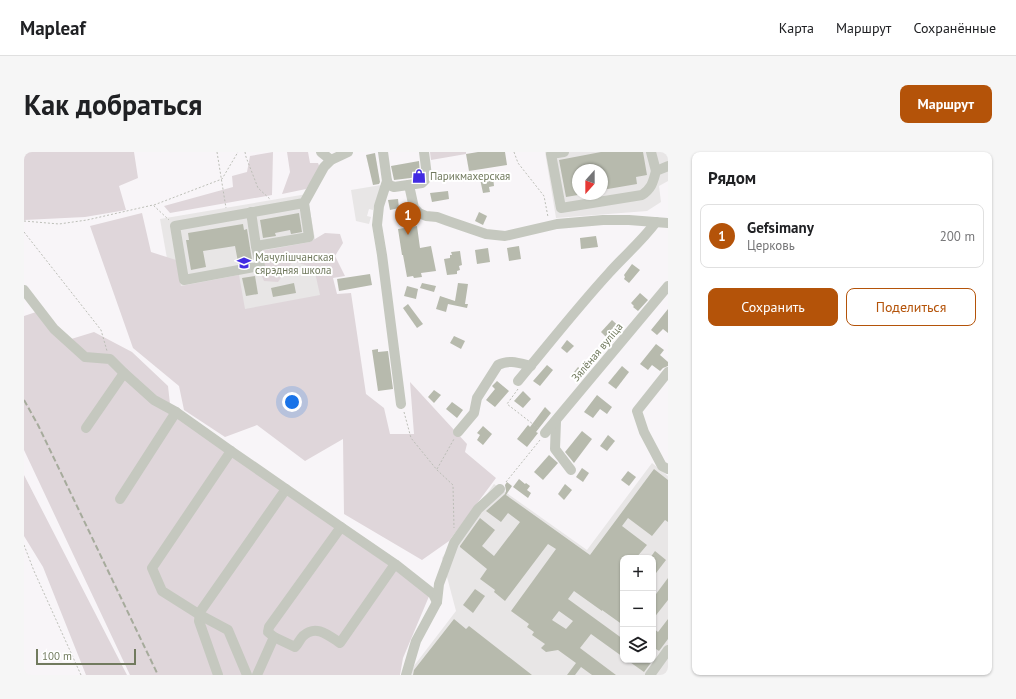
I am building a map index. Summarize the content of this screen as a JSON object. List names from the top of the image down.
{
  "streets": {
    "street": ["Зялёная вуліца"]
  },
  "places": {
    "shop": ["Парикмахерская"],
    "school or university": ["Мачулішчанская сярэдняя школа"]
  },
  "scale_bar": "100 m",
  "north": "bottom",
  "page": {
    "header": "Mapleaf",
    "nav": ["Карта", "Маршрут", "Сохранённые"],
    "buttons": [
      "Маршрут",
      ["Сохранить", "Поделиться"]
    ],
    "title": "Как добраться",
    "heading": "Рядом",
    "pins": "1",
    "list": [
      {
        "mark": "1",
        "name": "Gefsimany",
        "note": "Церковь",
        "value": "200 m"
      }
    ],
    "map_buttons": ["+", "−"],
    "scale": "100 m"
  }
}
